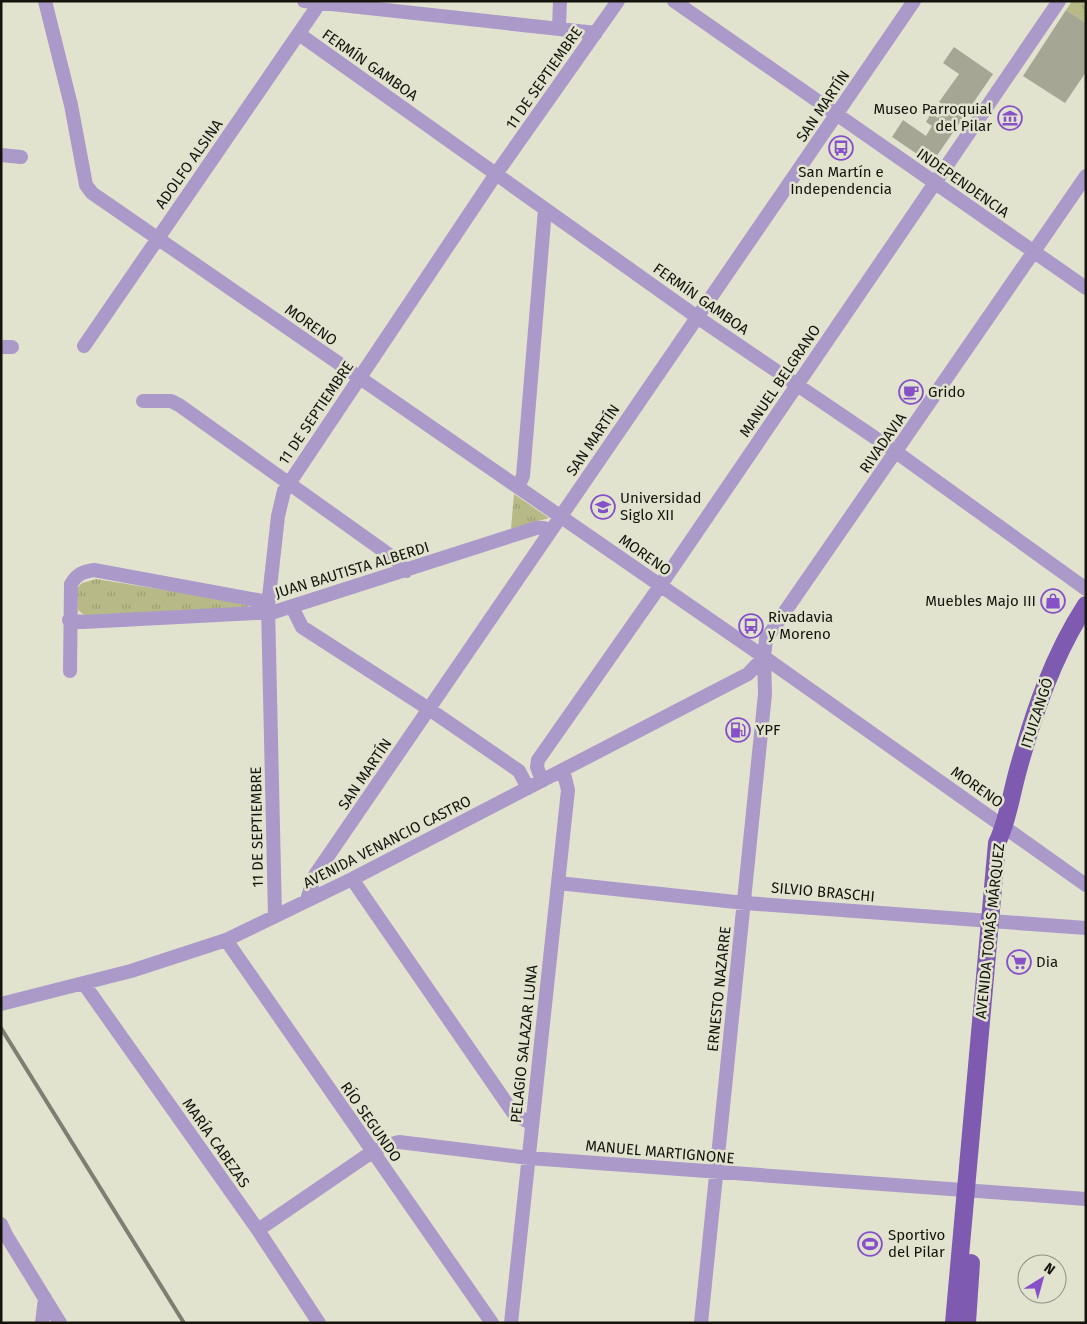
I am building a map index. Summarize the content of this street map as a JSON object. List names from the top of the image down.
{
  "streets": {
    "main road": ["ITUIZANGÓ", "AVENIDA TOMÁS MÁRQUEZ"],
    "street": [
      "FERMÍN GAMBOA",
      "11 DE SEPTIEMBRE",
      "SAN MARTÍN",
      "ADOLFO ALSINA",
      "INDEPENDENCIA",
      "MORENO",
      "MANUEL BELGRANO",
      "RIVADAVIA",
      "JUAN BAUTISTA ALBERDI",
      "AVENIDA VENANCIO CASTRO",
      "SILVIO BRASCHI",
      "ERNESTO NAZARRE",
      "PELAGIO SALAZAR LUNA",
      "RÍO SEGUNDO",
      "MARÍA CABEZAS",
      "MANUEL MARTIGNONE"
    ]
  },
  "crossings": [
    ["FERMÍN GAMBOA", "11 DE SEPTIEMBRE"],
    ["FERMÍN GAMBOA", "SAN MARTÍN"],
    ["FERMÍN GAMBOA", "ADOLFO ALSINA"],
    ["FERMÍN GAMBOA", "MANUEL BELGRANO"],
    ["FERMÍN GAMBOA", "RIVADAVIA"],
    ["11 DE SEPTIEMBRE", "MORENO"],
    ["11 DE SEPTIEMBRE", "JUAN BAUTISTA ALBERDI"],
    ["11 DE SEPTIEMBRE", "AVENIDA VENANCIO CASTRO"],
    ["SAN MARTÍN", "INDEPENDENCIA"],
    ["SAN MARTÍN", "MORENO"],
    ["SAN MARTÍN", "JUAN BAUTISTA ALBERDI"],
    ["SAN MARTÍN", "AVENIDA VENANCIO CASTRO"],
    ["ADOLFO ALSINA", "MORENO"],
    ["INDEPENDENCIA", "MANUEL BELGRANO"],
    ["INDEPENDENCIA", "RIVADAVIA"],
    ["MORENO", "MANUEL BELGRANO"],
    ["MORENO", "RIVADAVIA"],
    ["MORENO", "ITUIZANGÓ"],
    ["MORENO", "AVENIDA VENANCIO CASTRO"],
    ["MORENO", "AVENIDA TOMÁS MÁRQUEZ"],
    ["MORENO", "ERNESTO NAZARRE"],
    ["MANUEL BELGRANO", "AVENIDA VENANCIO CASTRO"],
    ["RIVADAVIA", "AVENIDA VENANCIO CASTRO"],
    ["RIVADAVIA", "ERNESTO NAZARRE"],
    ["ITUIZANGÓ", "AVENIDA TOMÁS MÁRQUEZ"],
    ["AVENIDA VENANCIO CASTRO", "ERNESTO NAZARRE"],
    ["AVENIDA VENANCIO CASTRO", "PELAGIO SALAZAR LUNA"],
    ["AVENIDA VENANCIO CASTRO", "RÍO SEGUNDO"],
    ["AVENIDA VENANCIO CASTRO", "MARÍA CABEZAS"],
    ["SILVIO BRASCHI", "AVENIDA TOMÁS MÁRQUEZ"],
    ["SILVIO BRASCHI", "ERNESTO NAZARRE"],
    ["SILVIO BRASCHI", "PELAGIO SALAZAR LUNA"],
    ["AVENIDA TOMÁS MÁRQUEZ", "MANUEL MARTIGNONE"],
    ["ERNESTO NAZARRE", "MANUEL MARTIGNONE"],
    ["PELAGIO SALAZAR LUNA", "MANUEL MARTIGNONE"],
    ["RÍO SEGUNDO", "MANUEL MARTIGNONE"],
    ["MARÍA CABEZAS", "MANUEL MARTIGNONE"]
  ],
  "places": {
    "museum": ["Museo Parroquial del Pilar"],
    "bus stop": ["San Martín e Independencia", "Rivadavia y Moreno"],
    "cafe": ["Grido"],
    "school or university": ["Universidad Siglo XII"],
    "shop": ["Muebles Majo III"],
    "fuel station": ["YPF"],
    "supermarket": ["Dia"],
    "sports": ["Sportivo del Pilar"]
  },
  "north": "top right"
}
